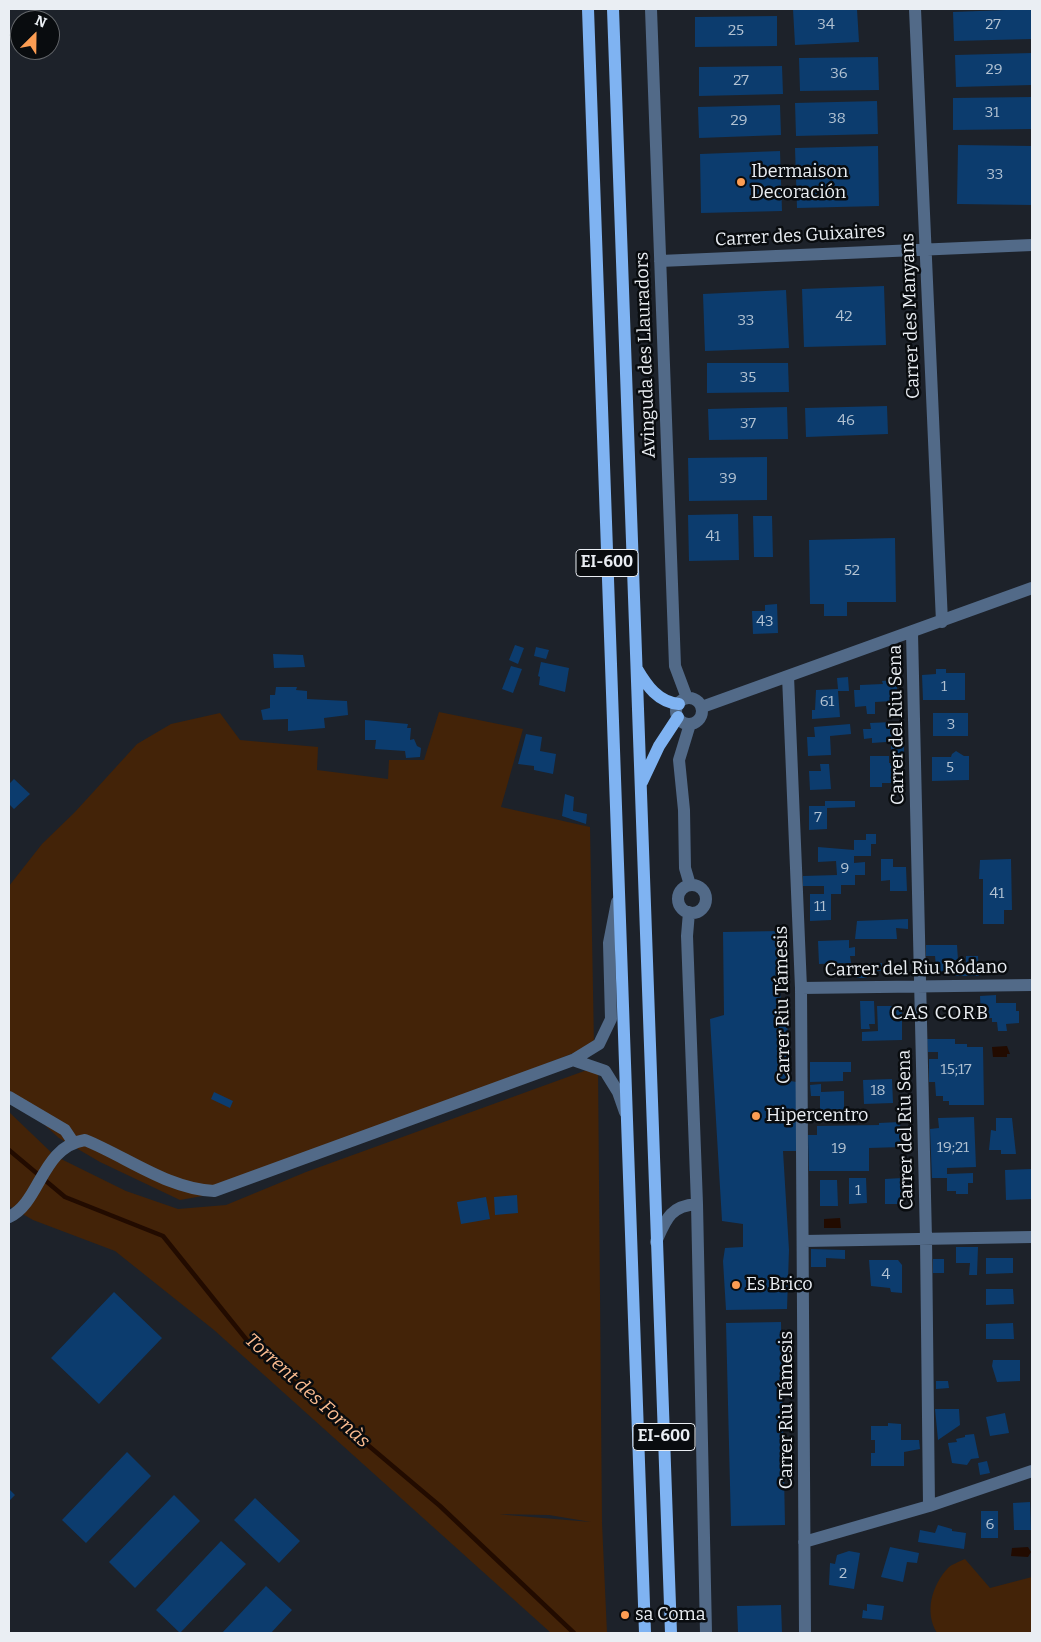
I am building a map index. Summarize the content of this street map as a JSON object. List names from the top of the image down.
{
  "streets": {
    "main road": ["EI-600"],
    "street": [
      "Carrer des Guixaires",
      "Carrer des Manyans",
      "Avinguda des Llauradors",
      "Carrer del Riu Sena",
      "Carrer del Riu Ródano",
      "Carrer Riu Támesis"
    ]
  },
  "crossings": [
    ["Carrer des Guixaires", "Carrer des Manyans"],
    ["Carrer des Guixaires", "Avinguda des Llauradors"],
    ["Carrer del Riu Sena", "Carrer del Riu Ródano"],
    ["Carrer del Riu Ródano", "Carrer Riu Támesis"]
  ],
  "districts": ["CAS CORB"],
  "water": ["Torrent des Fornàs"],
  "places": [
    "Ibermaison Decoración",
    "Hipercentro",
    "Es Brico",
    "sa Coma"
  ],
  "house_numbers": [
    "34",
    "27",
    "25",
    "29",
    "36",
    "27",
    "31",
    "38",
    "29",
    "33",
    "42",
    "33",
    "35",
    "46",
    "37",
    "39",
    "41",
    "52",
    "43",
    "1",
    "61",
    "3",
    "5",
    "7",
    "9",
    "41",
    "11",
    "15;17",
    "18",
    "19;21",
    "19",
    "1",
    "4",
    "6",
    "2"
  ],
  "north": "top right"
}
